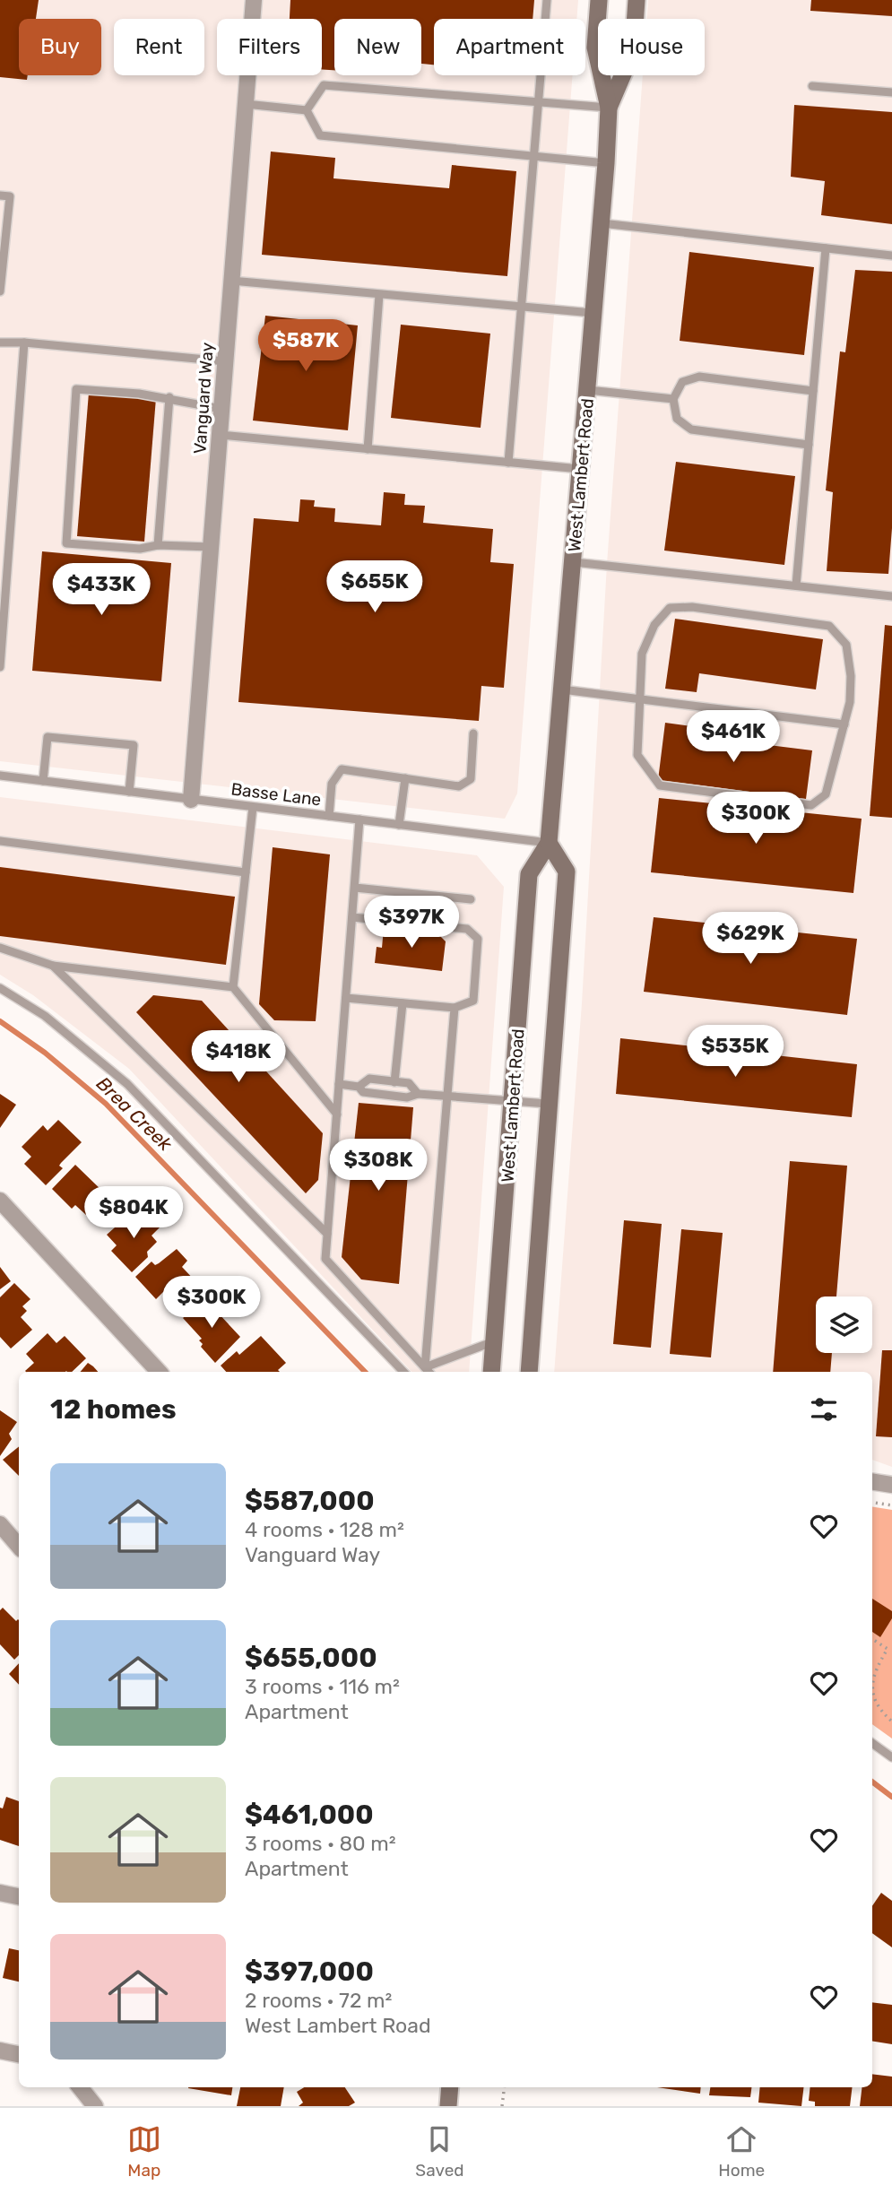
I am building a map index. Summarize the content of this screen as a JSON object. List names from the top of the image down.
{
  "streets": {
    "main road": ["West Lambert Road"],
    "street": ["Vanguard Way"],
    "lane": ["Basse Lane"]
  },
  "crossings": [
    ["Vanguard Way", "Basse Lane"],
    ["West Lambert Road", "Basse Lane"]
  ],
  "water": ["Brea Creek"],
  "page": {
    "chip": [
      "Buy",
      "Rent",
      "Filters",
      "New",
      "Apartment",
      "House"
    ],
    "price": [
      "$587K",
      "$655K",
      "$433K",
      "$461K",
      "$300K",
      "$397K",
      "$629K",
      "$535K",
      "$418K",
      "$308K",
      "$804K",
      "$300K"
    ],
    "heading": "12 homes",
    "list": [
      {
        "name": "$587,000",
        "note": "4 rooms · 128 m² · Vanguard Way"
      },
      {
        "name": "$655,000",
        "note": "3 rooms · 116 m² · Apartment"
      },
      {
        "name": "$461,000",
        "note": "3 rooms · 80 m² · Apartment"
      },
      {
        "name": "$397,000",
        "note": "2 rooms · 72 m² · West Lambert Road"
      }
    ],
    "tabs": ["Map", "Saved", "Home"]
  }
}
